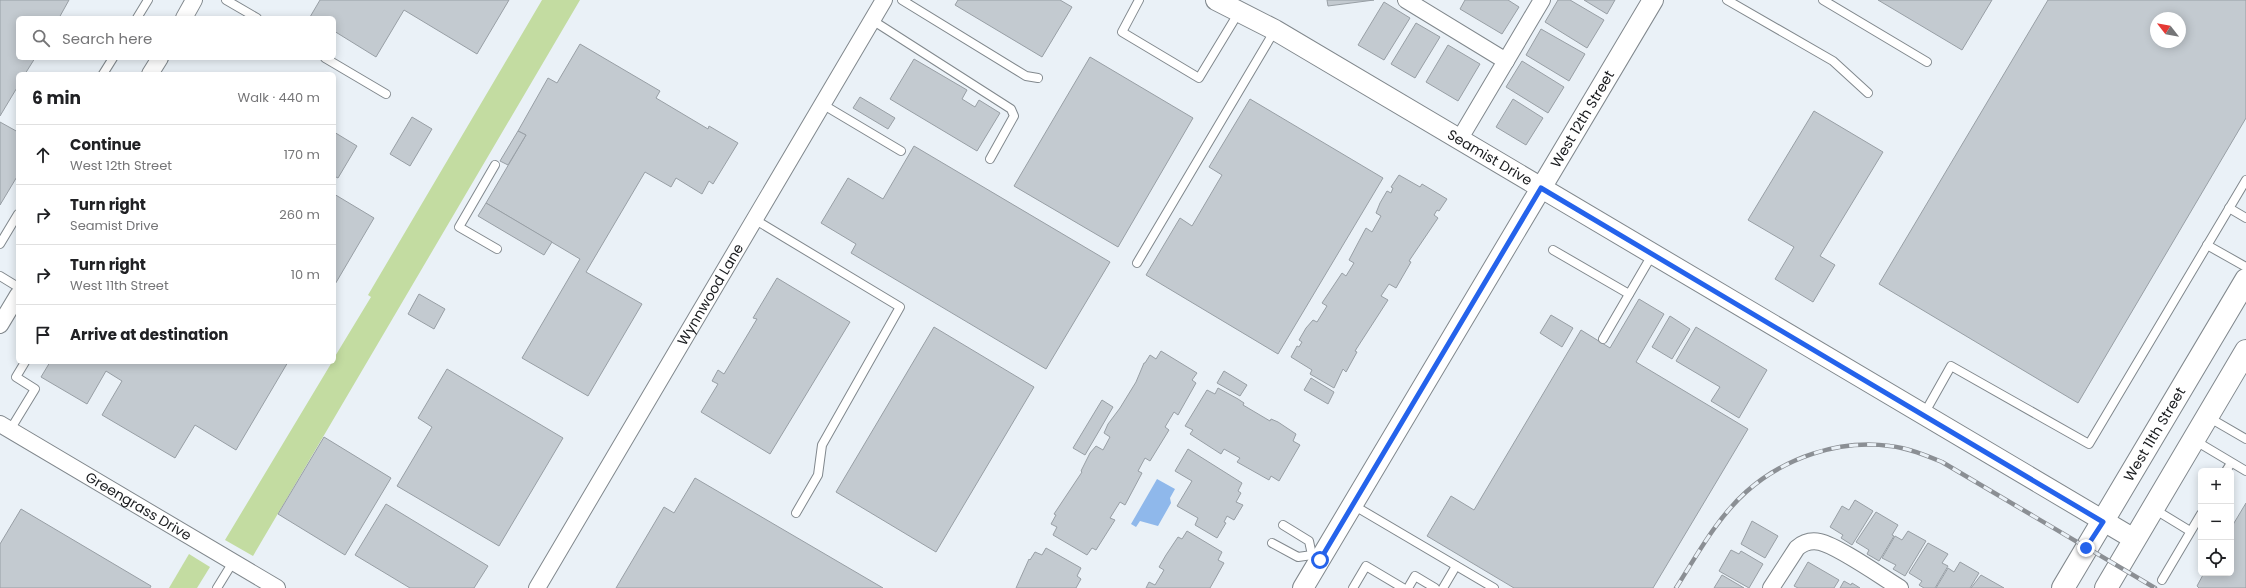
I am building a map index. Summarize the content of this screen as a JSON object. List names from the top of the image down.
{
  "streets": {
    "main road": ["West 11th Street"],
    "street": [
      "West 12th Street",
      "Seamist Drive",
      "Wynnwood Lane",
      "Greengrass Drive"
    ]
  },
  "crossings": [
    ["West 12th Street", "Seamist Drive"],
    ["Seamist Drive", "West 11th Street"]
  ],
  "north": "top left",
  "page": {
    "search": "Search here",
    "heading": ["6 min", "Walk · 440 m"],
    "list": [
      ["Continue", "West 12th Street", "170 m"],
      ["Turn right", "Seamist Drive", "260 m"],
      ["Turn right", "West 11th Street", "10 m"],
      "Arrive at destination"
    ],
    "map_buttons": ["+", "−"]
  }
}
